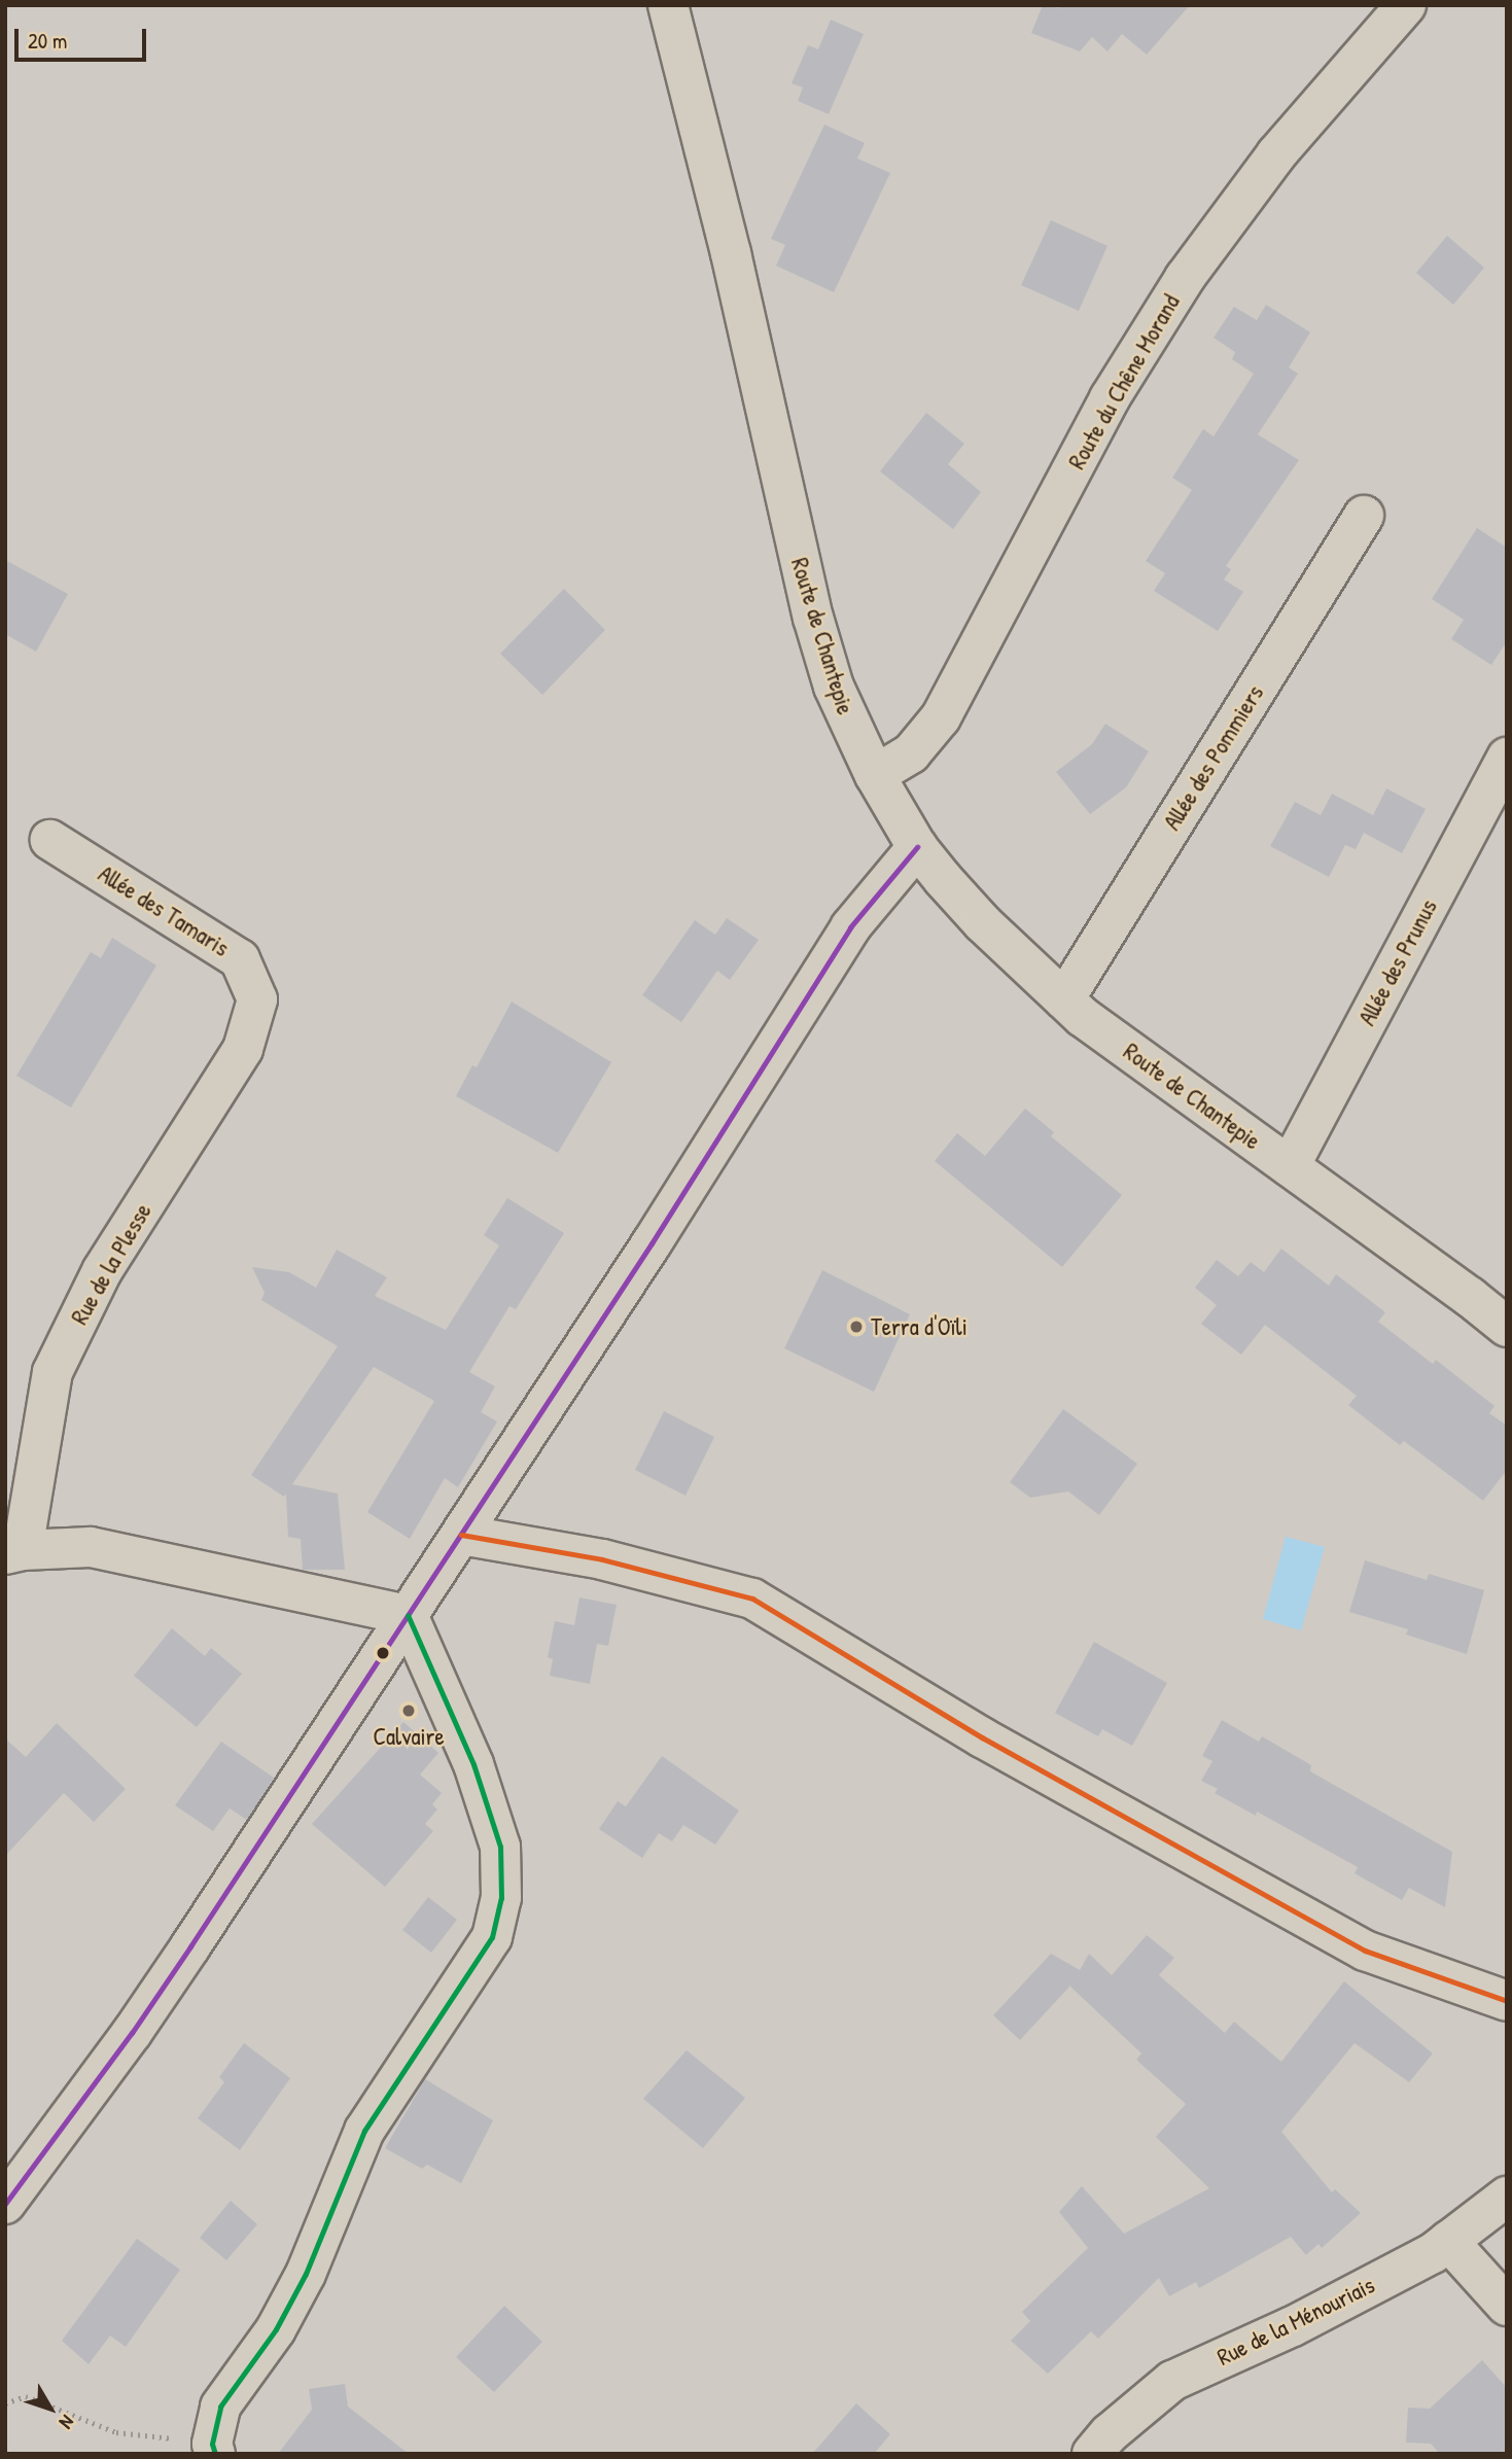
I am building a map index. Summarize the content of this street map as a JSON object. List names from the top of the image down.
{
  "streets": {
    "street": [
      "Route du Chêne Morand",
      "Route de Chantepie",
      "Allée des Pommiers",
      "Allée des Tamaris",
      "Allée des Prunus",
      "Rue de la Plesse",
      "Rue de la Ménouriais"
    ]
  },
  "crossings": [
    ["Route du Chêne Morand", "Route de Chantepie"],
    ["Route de Chantepie", "Allée des Pommiers"],
    ["Route de Chantepie", "Allée des Prunus"],
    ["Allée des Tamaris", "Rue de la Plesse"]
  ],
  "places": ["Terra d'Oïli", "Calvaire"],
  "scale_bar": "20 m",
  "north": "bottom right"
}
